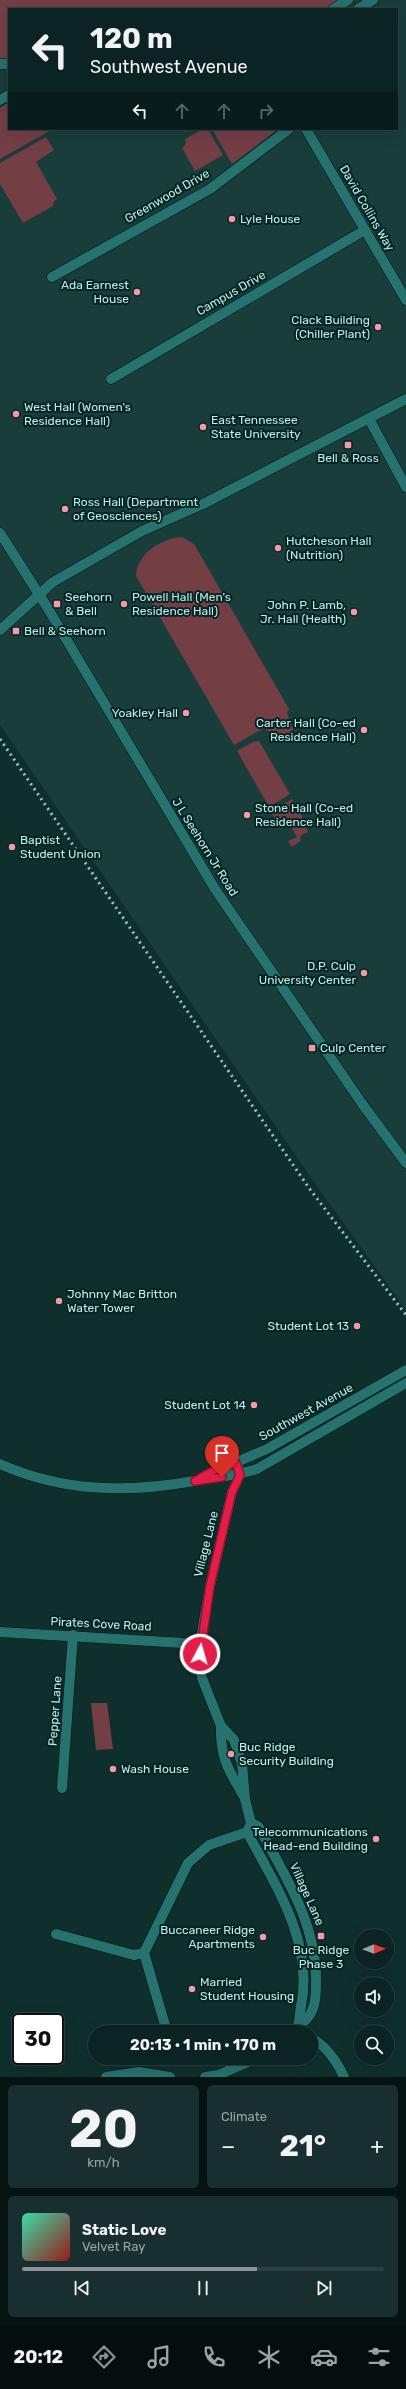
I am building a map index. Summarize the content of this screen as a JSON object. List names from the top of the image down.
{
  "streets": {
    "street": [
      "Greenwood Drive",
      "David Collins Way",
      "Campus Drive",
      "J L Seehorn Jr Road",
      "Southwest Avenue",
      "Village Lane",
      "Pirates Cove Road",
      "Pepper Lane"
    ]
  },
  "crossings": [
    ["David Collins Way", "Campus Drive"],
    ["Southwest Avenue", "Village Lane"],
    ["Village Lane", "Pirates Cove Road"],
    ["Pirates Cove Road", "Pepper Lane"]
  ],
  "places": {
    "other": [
      "Lyle House",
      "Ada Earnest House",
      "Clack Building (Chiller Plant)",
      "West Hall (Women's Residence Hall)",
      "East Tennessee State University",
      "Ross Hall (Department of Geosciences)",
      "Hutcheson Hall (Nutrition)",
      "Powell Hall (Men's Residence Hall)",
      "John P. Lamb, Jr. Hall (Health)",
      "Yoakley Hall",
      "Carter Hall (Co-ed Residence Hall)",
      "Stone Hall (Co-ed Residence Hall)",
      "Baptist Student Union",
      "D.P. Culp University Center",
      "Johnny Mac Britton Water Tower",
      "Student Lot 13",
      "Student Lot 14",
      "Buc Ridge Security Building",
      "Wash House",
      "Telecommunications Head-end Building",
      "Buccaneer Ridge Apartments",
      "Married Student Housing"
    ],
    "transit": [
      "Bell & Ross",
      "Seehorn & Bell",
      "Bell & Seehorn",
      "Culp Center",
      "Buc Ridge Phase 3"
    ]
  },
  "north": "right",
  "page": {
    "turn": ["120 m", "Southwest Avenue"],
    "limit": "30",
    "trip": "20:13 · 1 min · 170 m",
    "tile": [
      ["20", "km/h"],
      "Climate"
    ],
    "heat": ["−", "21°", "+"],
    "song": ["Static Love", "Velvet Ray"],
    "tabs": "20:12"
  }
}
